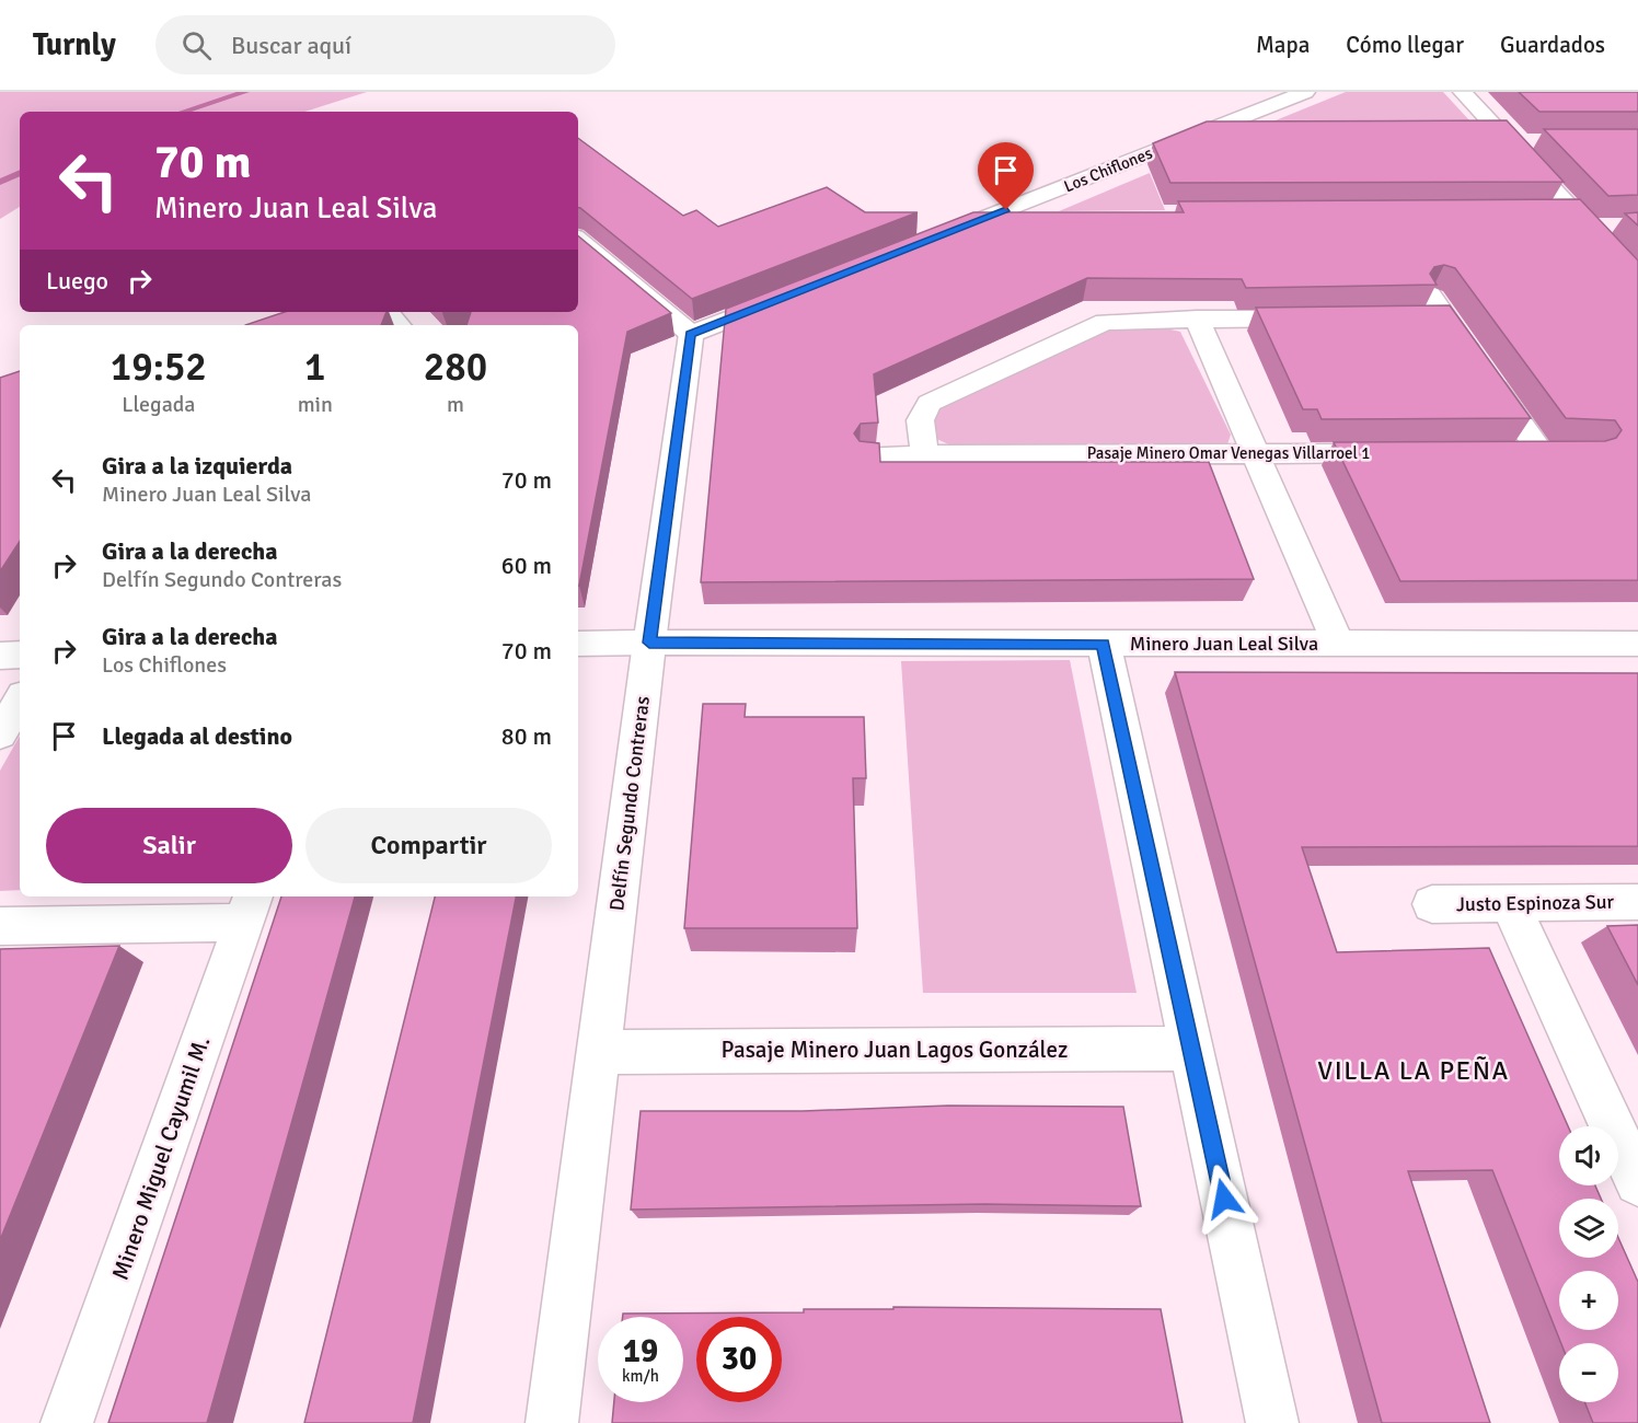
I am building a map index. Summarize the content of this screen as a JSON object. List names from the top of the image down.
{
  "streets": {
    "street": [
      "Los Chiflones",
      "Pasaje Minero Omar Venegas Villarroel 1",
      "Minero Juan Leal Silva",
      "Delfín Segundo Contreras",
      "Justo Espinoza Sur",
      "Pasaje Minero Juan Lagos González",
      "Minero Miguel Cayumil M."
    ]
  },
  "crossings": [
    ["Minero Juan Leal Silva", "Delfín Segundo Contreras"],
    ["Delfín Segundo Contreras", "Pasaje Minero Juan Lagos González"]
  ],
  "districts": ["VILLA LA PEÑA"],
  "page": {
    "header": "Turnly",
    "search": "Buscar aquí",
    "nav": ["Mapa", "Cómo llegar", "Guardados"],
    "turn": ["70 m", "Minero Juan Leal Silva"],
    "then": "Luego",
    "eta": [
      "19:52",
      "Llegada",
      "1",
      "min",
      "280",
      "m"
    ],
    "list": [
      {
        "name": "Gira a la izquierda",
        "note": "Minero Juan Leal Silva",
        "value": "70 m"
      },
      {
        "name": "Gira a la derecha",
        "note": "Delfín Segundo Contreras",
        "value": "60 m"
      },
      {
        "name": "Gira a la derecha",
        "note": "Los Chiflones",
        "value": "70 m"
      },
      {
        "name": "Llegada al destino",
        "value": "80 m"
      }
    ],
    "buttons": ["Salir", "Compartir"],
    "map_buttons": ["+", "−"],
    "speed": "19 km/h",
    "limit": "30"
  }
}
